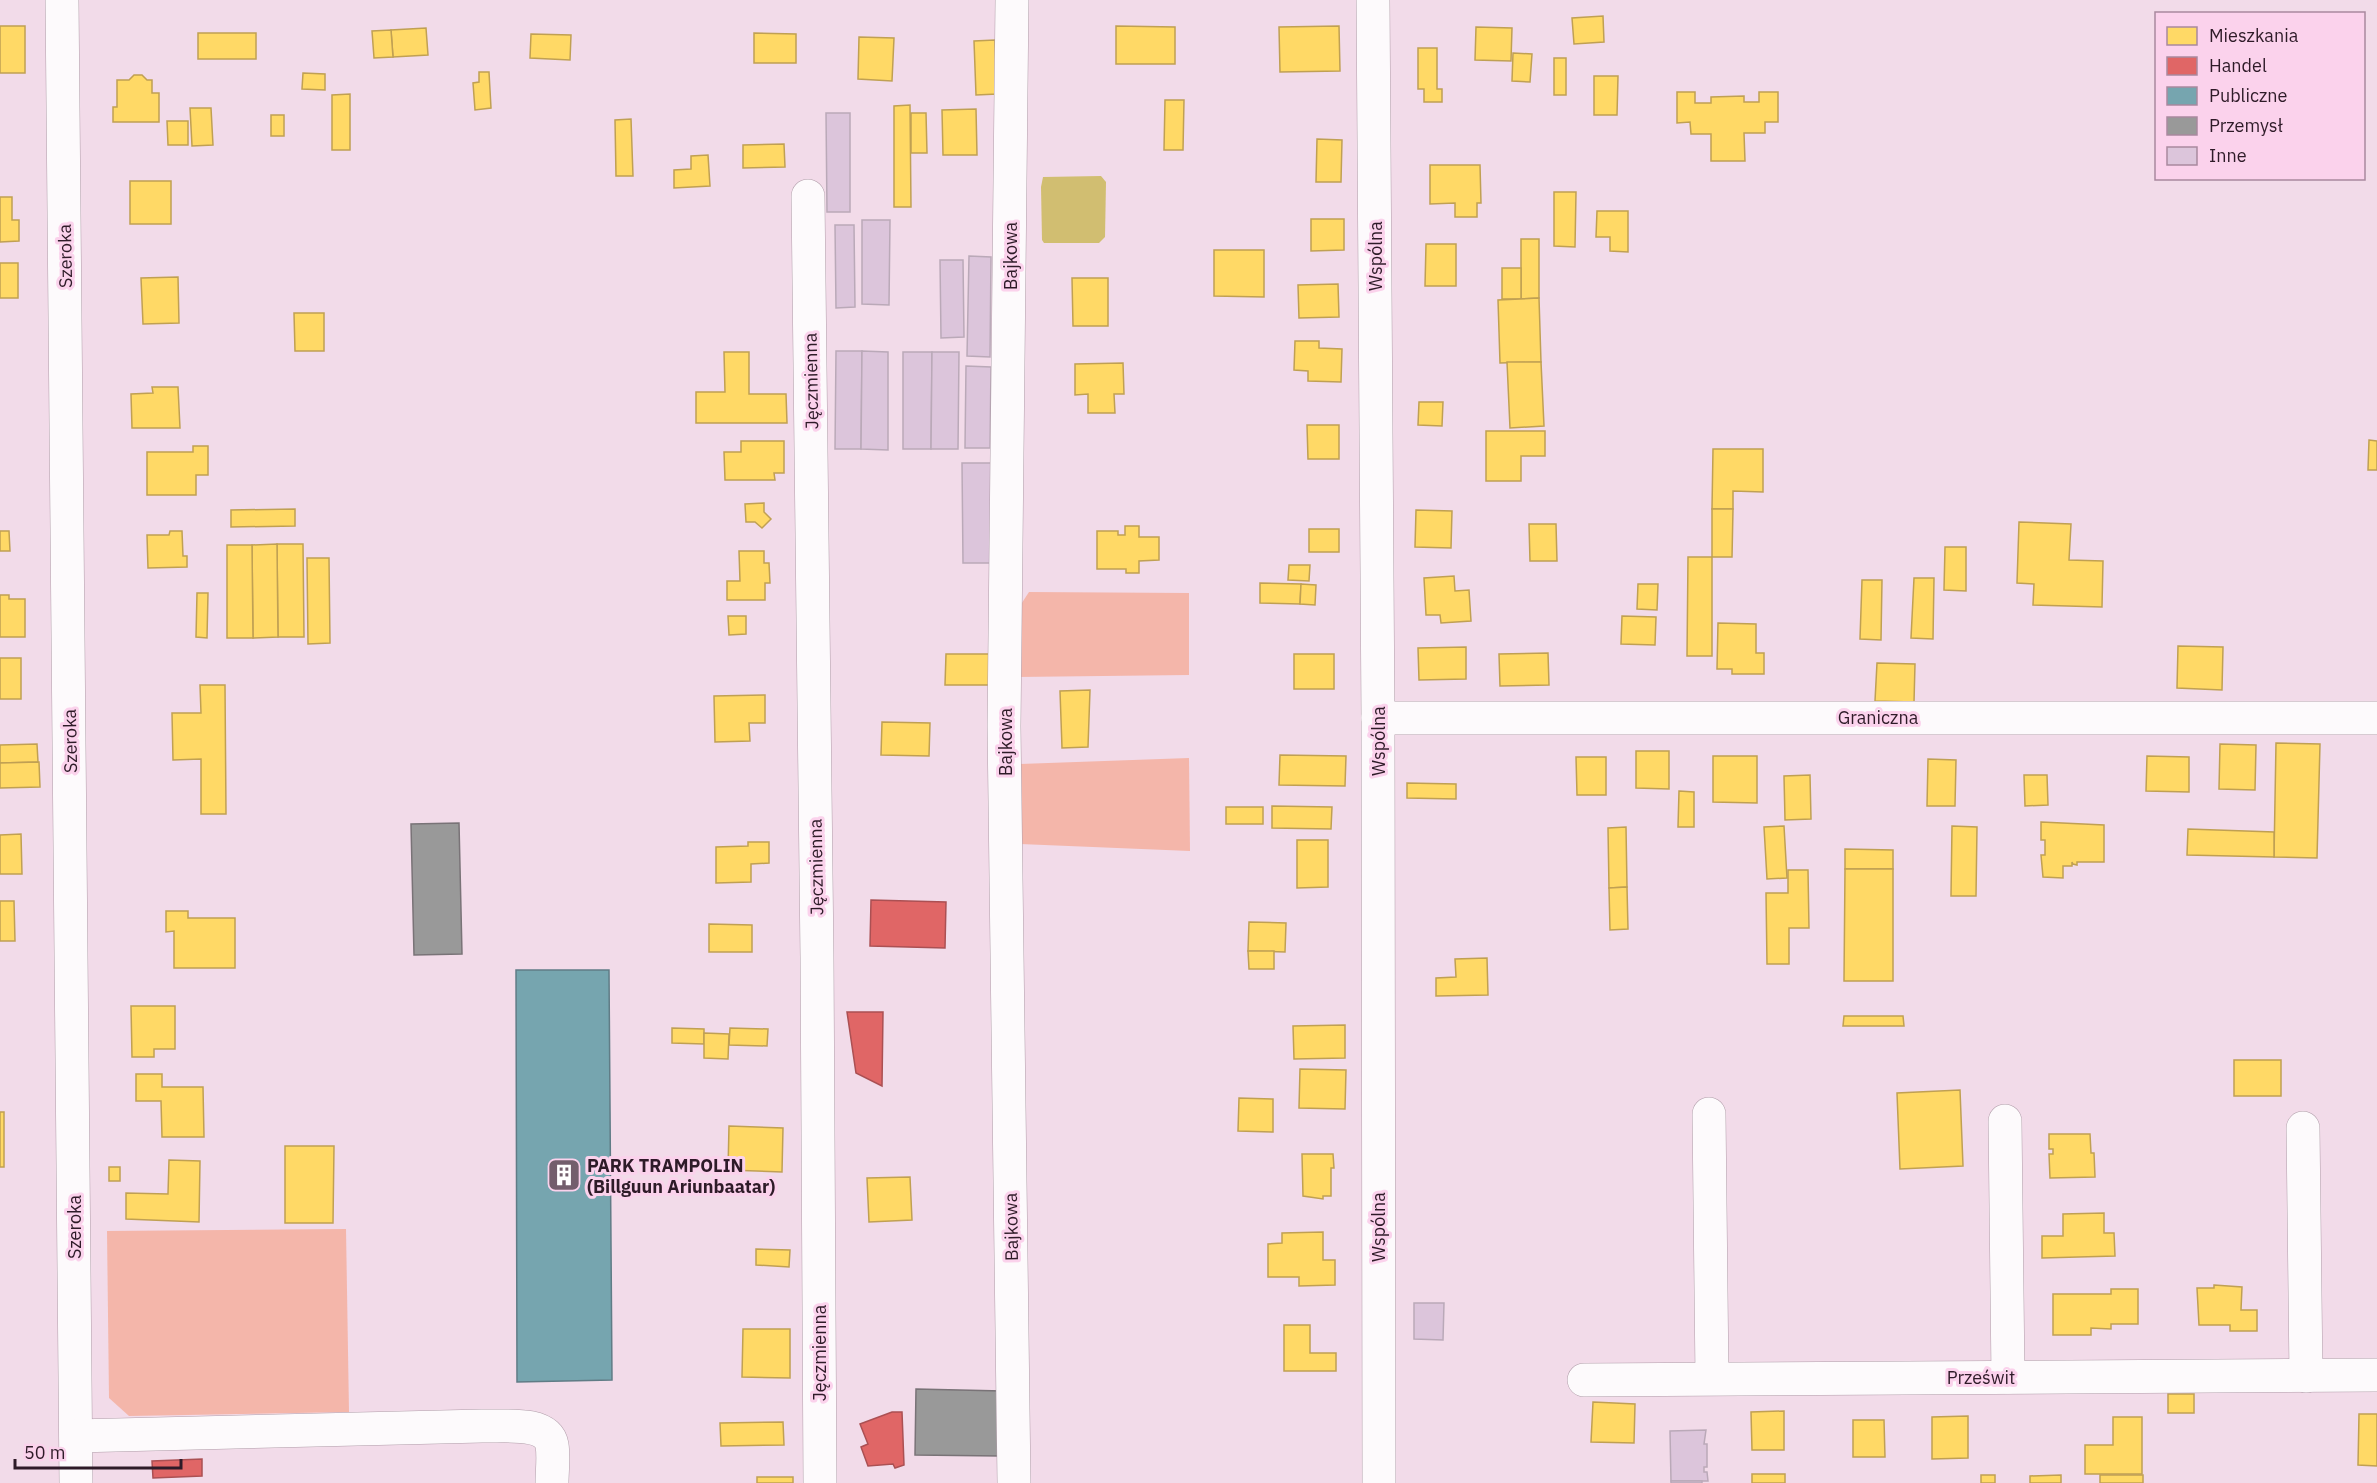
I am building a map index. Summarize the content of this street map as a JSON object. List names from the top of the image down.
{
  "streets": {
    "street": [
      "Szeroka",
      "Bajkowa",
      "Wspólna",
      "Jęczmienna",
      "Graniczna",
      "Prześwit"
    ]
  },
  "crossings": [
    ["Wspólna", "Graniczna"]
  ],
  "places": {
    "building": ["PARK TRAMPOLIN (Billguun Ariunbaatar)"]
  },
  "legend": [
    "Mieszkania",
    "Handel",
    "Publiczne",
    "Przemysł",
    "Inne"
  ],
  "scale_bar": "50 m"
}
